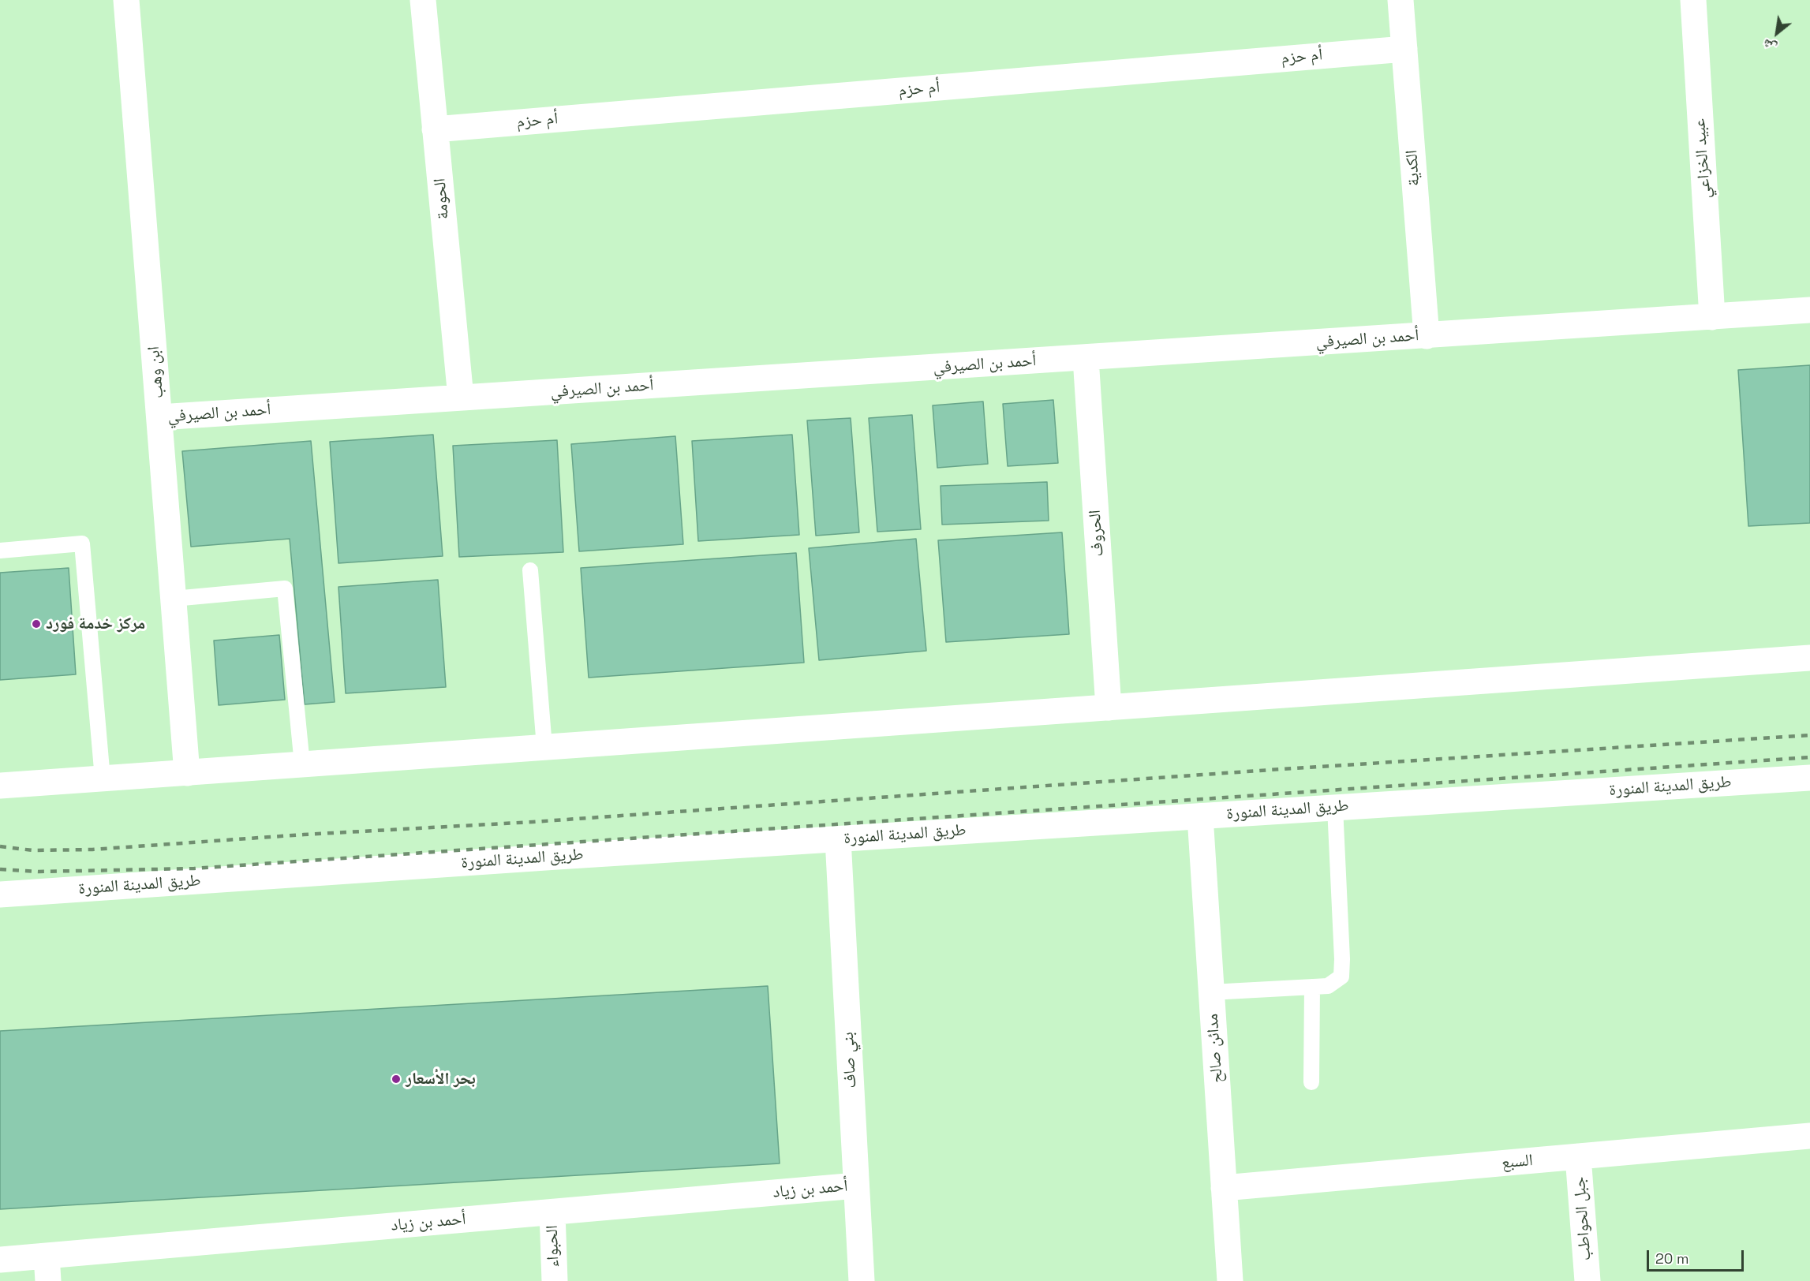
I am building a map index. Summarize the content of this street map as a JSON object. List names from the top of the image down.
{
  "streets": {
    "street": [
      "أم حزم",
      "عبيد الخزاعي",
      "الكدية",
      "الحومة",
      "أحمد بن الصيرفي",
      "ابن وهب",
      "الحروف",
      "طريق المدينة المنورة",
      "مدائن صالح",
      "بني صاف",
      "السبع",
      "أحمد بن زياد",
      "جبل الحواطب",
      "الحبواء"
    ]
  },
  "crossings": [
    ["أم حزم", "الكدية"],
    ["أم حزم", "الحومة"],
    ["عبيد الخزاعي", "أحمد بن الصيرفي"],
    ["الكدية", "أحمد بن الصيرفي"],
    ["الحومة", "أحمد بن الصيرفي"],
    ["أحمد بن الصيرفي", "ابن وهب"],
    ["أحمد بن الصيرفي", "الحروف"],
    ["طريق المدينة المنورة", "مدائن صالح"],
    ["طريق المدينة المنورة", "بني صاف"],
    ["مدائن صالح", "السبع"],
    ["بني صاف", "أحمد بن زياد"],
    ["السبع", "جبل الحواطب"],
    ["أحمد بن زياد", "الحبواء"]
  ],
  "places": ["مركز خدمة فورد", "بحر الأسعار"],
  "scale_bar": "20 m",
  "north": "bottom left"
}
